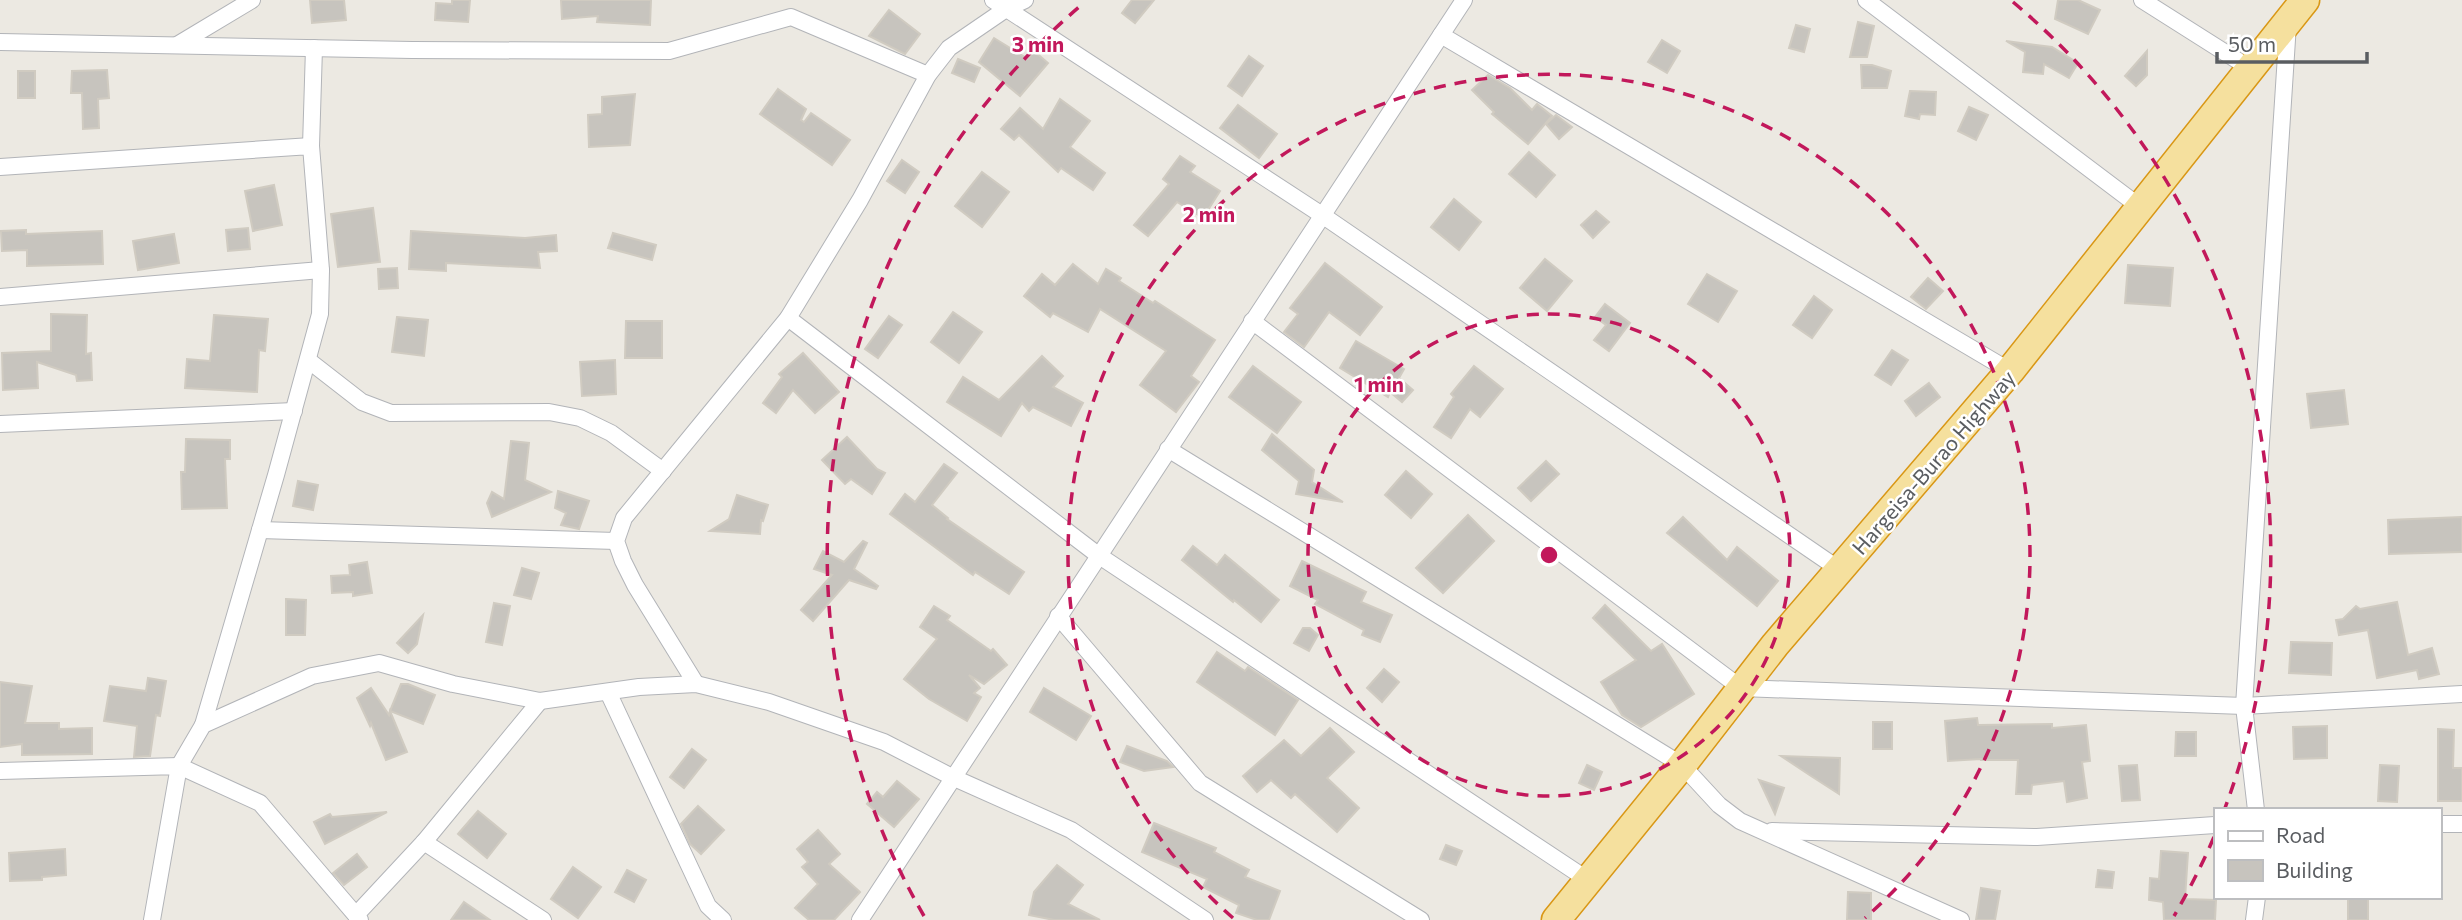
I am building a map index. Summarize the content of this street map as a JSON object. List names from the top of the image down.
{
  "streets": {
    "highway": ["Hargeisa-Burao Highway"]
  },
  "legend": ["Road", "Building"],
  "scale_bar": "50 m",
  "rings": ["3 min", "2 min", "1 min"]
}
